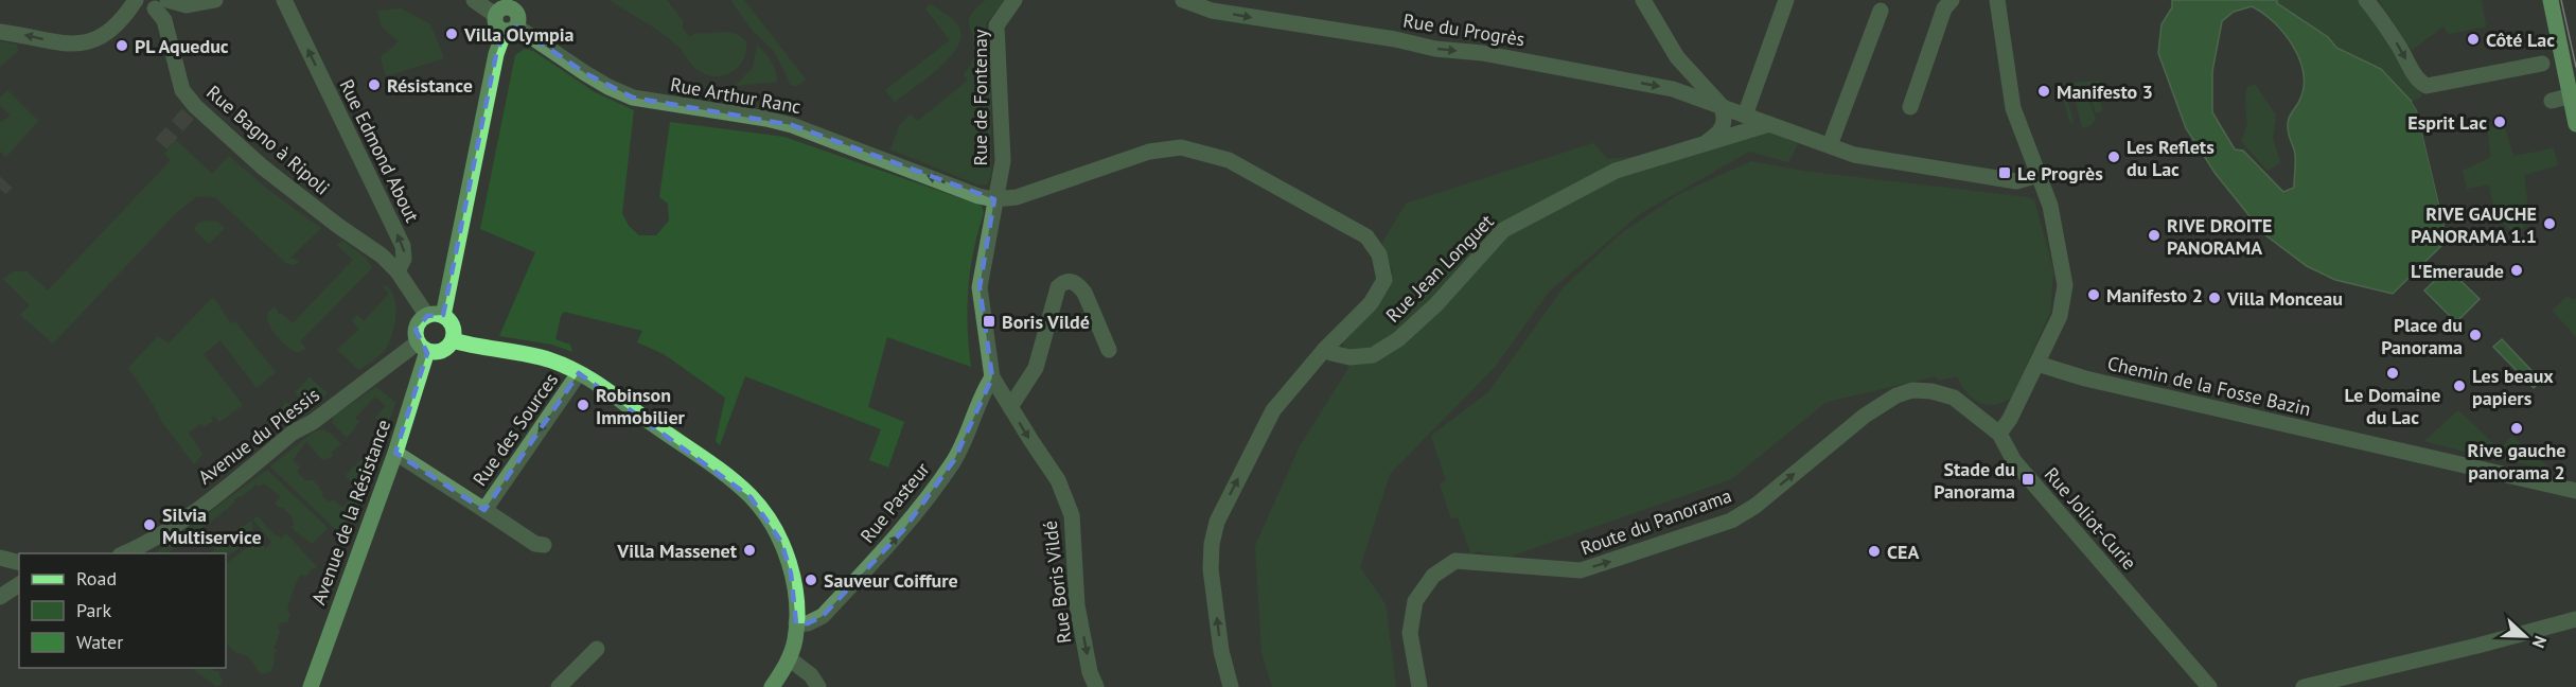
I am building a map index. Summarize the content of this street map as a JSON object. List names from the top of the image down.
{
  "streets": {
    "main road": ["Avenue de la Résistance"],
    "street": [
      "Rue du Progrès",
      "Rue Arthur Ranc",
      "Rue de Fontenay",
      "Rue Bagno à Ripoli",
      "Rue Edmond About",
      "Rue Jean Longuet",
      "Chemin de la Fosse Bazin",
      "Rue des Sources",
      "Avenue du Plessis",
      "Rue Pasteur",
      "Rue Joliot-Curie",
      "Route du Panorama",
      "Rue Boris Vildé"
    ]
  },
  "crossings": [
    ["Rue Arthur Ranc", "Rue de Fontenay"],
    ["Rue de Fontenay", "Rue Pasteur"],
    ["Rue de Fontenay", "Rue Boris Vildé"],
    ["Rue Bagno à Ripoli", "Rue Edmond About"],
    ["Rue des Sources", "Avenue de la Résistance"],
    ["Avenue du Plessis", "Avenue de la Résistance"],
    ["Rue Pasteur", "Rue Boris Vildé"],
    ["Rue Joliot-Curie", "Route du Panorama"]
  ],
  "one_way": [
    "Rue du Progrès",
    "Rue Arthur Ranc",
    "Rue Edmond About",
    "Rue des Sources",
    "Rue Pasteur",
    "Route du Panorama",
    "Rue Boris Vildé"
  ],
  "places": {
    "other": [
      "Villa Olympia",
      "Côté Lac",
      "PL Aqueduc",
      "Résistance",
      "Manifesto 3",
      "Esprit Lac",
      "Les Reflets du Lac",
      "RIVE GAUCHE PANORAMA 1.1",
      "RIVE DROITE PANORAMA",
      "L'Emeraude",
      "Manifesto 2",
      "Villa Monceau",
      "Place du Panorama",
      "Le Domaine du Lac",
      "Les beaux papiers",
      "Robinson Immobilier",
      "Rive gauche panorama 2",
      "Silvia Multiservice",
      "Villa Massenet",
      "CEA",
      "Sauveur Coiffure"
    ],
    "transit": ["Le Progrès", "Boris Vildé", "Stade du Panorama"]
  },
  "legend": ["Road", "Park", "Water"],
  "north": "right"
}
